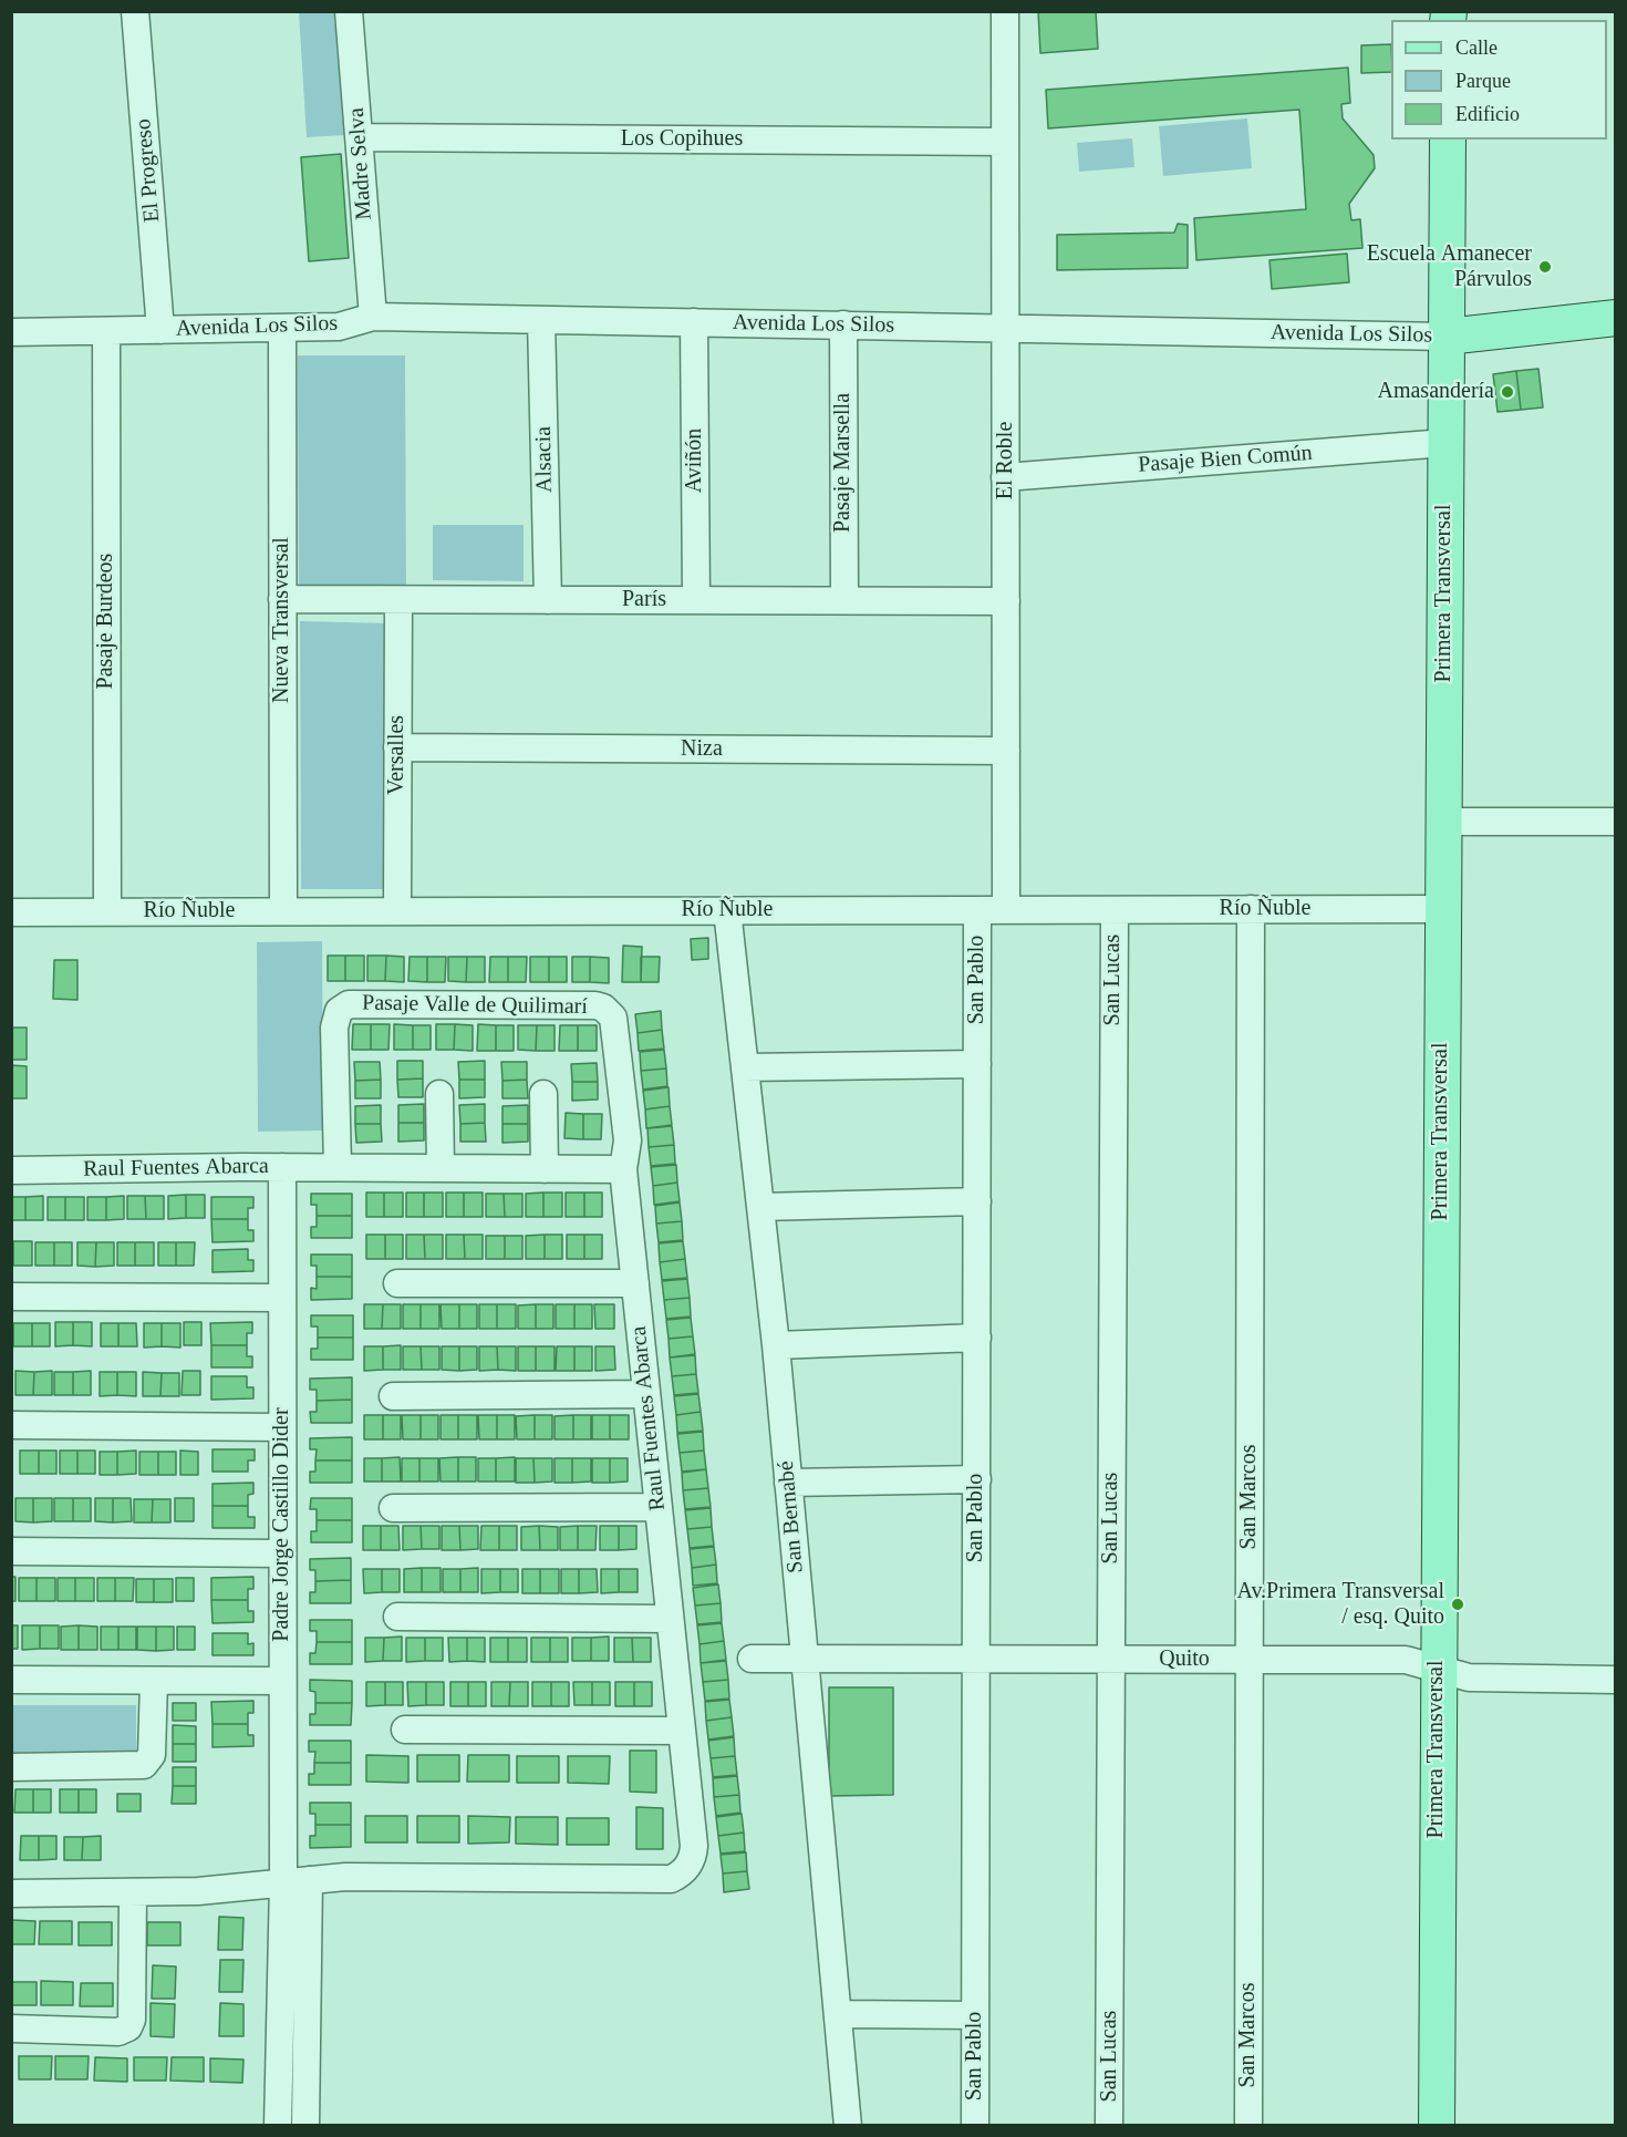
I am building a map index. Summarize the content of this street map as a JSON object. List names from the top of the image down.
{
  "streets": {
    "main road": ["Avenida Los Silos", "Primera Transversal"],
    "street": [
      "Los Copihues",
      "Madre Selva",
      "El Progreso",
      "Alsacia",
      "Pasaje Bien Común",
      "Aviñón",
      "El Roble",
      "Pasaje Marsella",
      "París",
      "Nueva Transversal",
      "Pasaje Burdeos",
      "Niza",
      "Versalles",
      "Río Ñuble",
      "San Pablo",
      "San Lucas",
      "Pasaje Valle de Quilimarí",
      "Raul Fuentes Abarca",
      "San Marcos",
      "San Bernabé",
      "Padre Jorge Castillo Dider",
      "Quito"
    ]
  },
  "crossings": [
    ["Los Copihues", "Madre Selva"],
    ["Los Copihues", "El Roble"],
    ["Madre Selva", "Avenida Los Silos"],
    ["El Progreso", "Avenida Los Silos"],
    ["Avenida Los Silos", "Alsacia"],
    ["Avenida Los Silos", "Aviñón"],
    ["Avenida Los Silos", "El Roble"],
    ["Avenida Los Silos", "Pasaje Marsella"],
    ["Avenida Los Silos", "Primera Transversal"],
    ["Avenida Los Silos", "Nueva Transversal"],
    ["Avenida Los Silos", "Pasaje Burdeos"],
    ["Alsacia", "París"],
    ["Pasaje Bien Común", "El Roble"],
    ["Pasaje Bien Común", "Primera Transversal"],
    ["Aviñón", "París"],
    ["El Roble", "París"],
    ["El Roble", "Niza"],
    ["El Roble", "Río Ñuble"],
    ["Pasaje Marsella", "París"],
    ["Primera Transversal", "Río Ñuble"],
    ["Primera Transversal", "Quito"],
    ["París", "Nueva Transversal"],
    ["París", "Versalles"],
    ["Nueva Transversal", "Río Ñuble"],
    ["Pasaje Burdeos", "Río Ñuble"],
    ["Niza", "Versalles"],
    ["Versalles", "Río Ñuble"],
    ["Río Ñuble", "San Pablo"],
    ["Río Ñuble", "San Lucas"],
    ["Río Ñuble", "San Marcos"],
    ["Río Ñuble", "San Bernabé"],
    ["San Pablo", "Quito"],
    ["San Lucas", "Quito"],
    ["Pasaje Valle de Quilimarí", "Raul Fuentes Abarca"],
    ["Raul Fuentes Abarca", "Padre Jorge Castillo Dider"],
    ["San Marcos", "Quito"],
    ["San Bernabé", "Quito"]
  ],
  "places": ["Escuela Amanecer Párvulos", "Amasandería", "Av.Primera Transversal / esq. Quito"],
  "legend": ["Calle", "Parque", "Edificio"]
}
